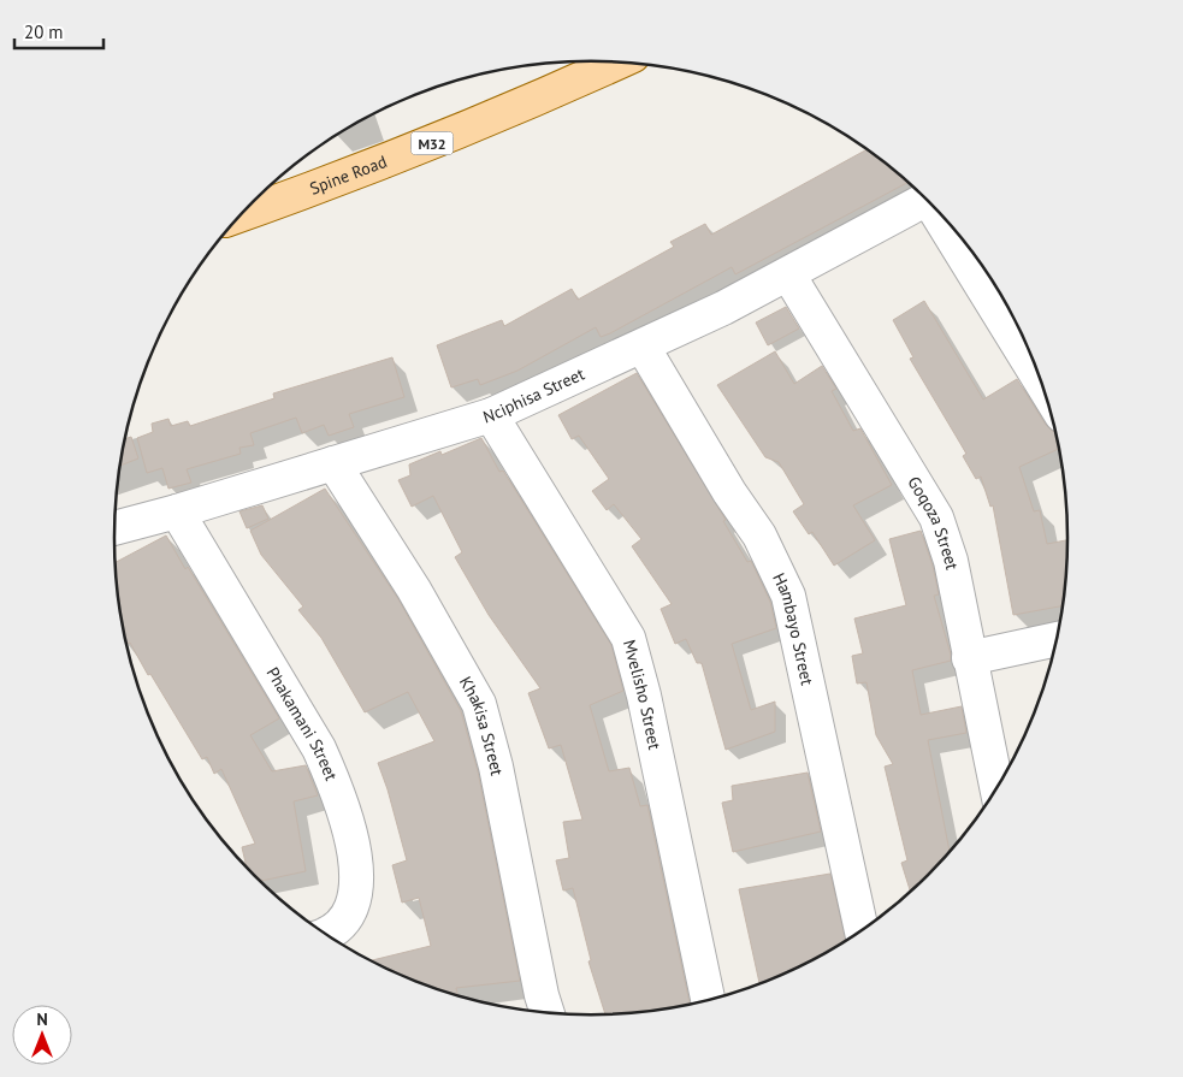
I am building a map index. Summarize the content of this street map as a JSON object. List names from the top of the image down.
{
  "streets": {
    "main road": ["M32", "Spine Road"],
    "street": [
      "Nciphisa Street",
      "Goqoza Street",
      "Hambayo Street",
      "Mvelisho Street",
      "Phakamani Street",
      "Khakisa Street"
    ]
  },
  "crossings": [
    ["Nciphisa Street", "Goqoza Street"],
    ["Nciphisa Street", "Hambayo Street"],
    ["Nciphisa Street", "Mvelisho Street"],
    ["Nciphisa Street", "Phakamani Street"],
    ["Nciphisa Street", "Khakisa Street"]
  ],
  "scale_bar": "20 m",
  "north": "top"
}
